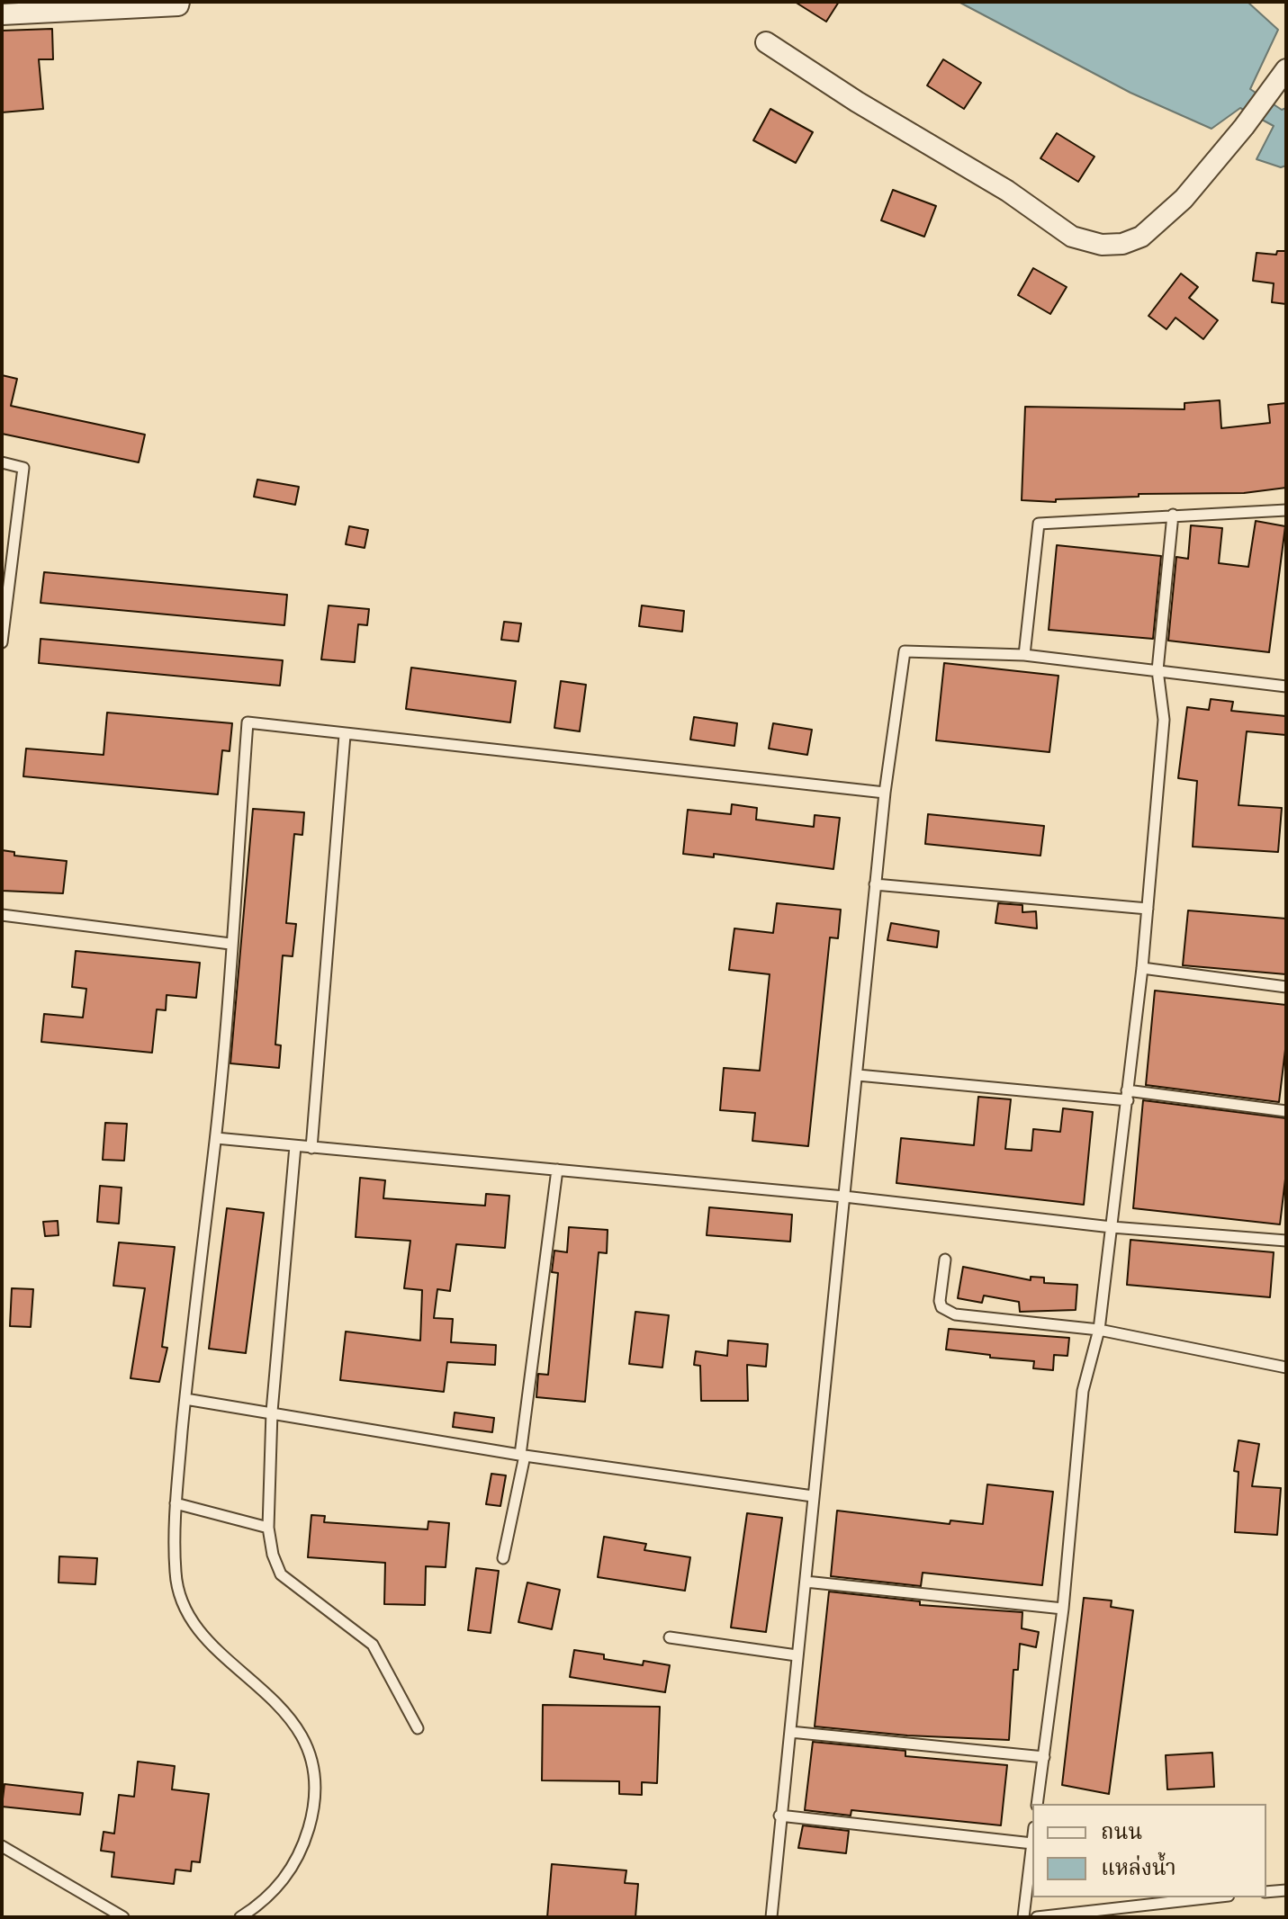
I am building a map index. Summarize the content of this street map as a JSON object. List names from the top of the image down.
{
  "legend": ["ถนน", "แหล่งน้ำ"]
}
